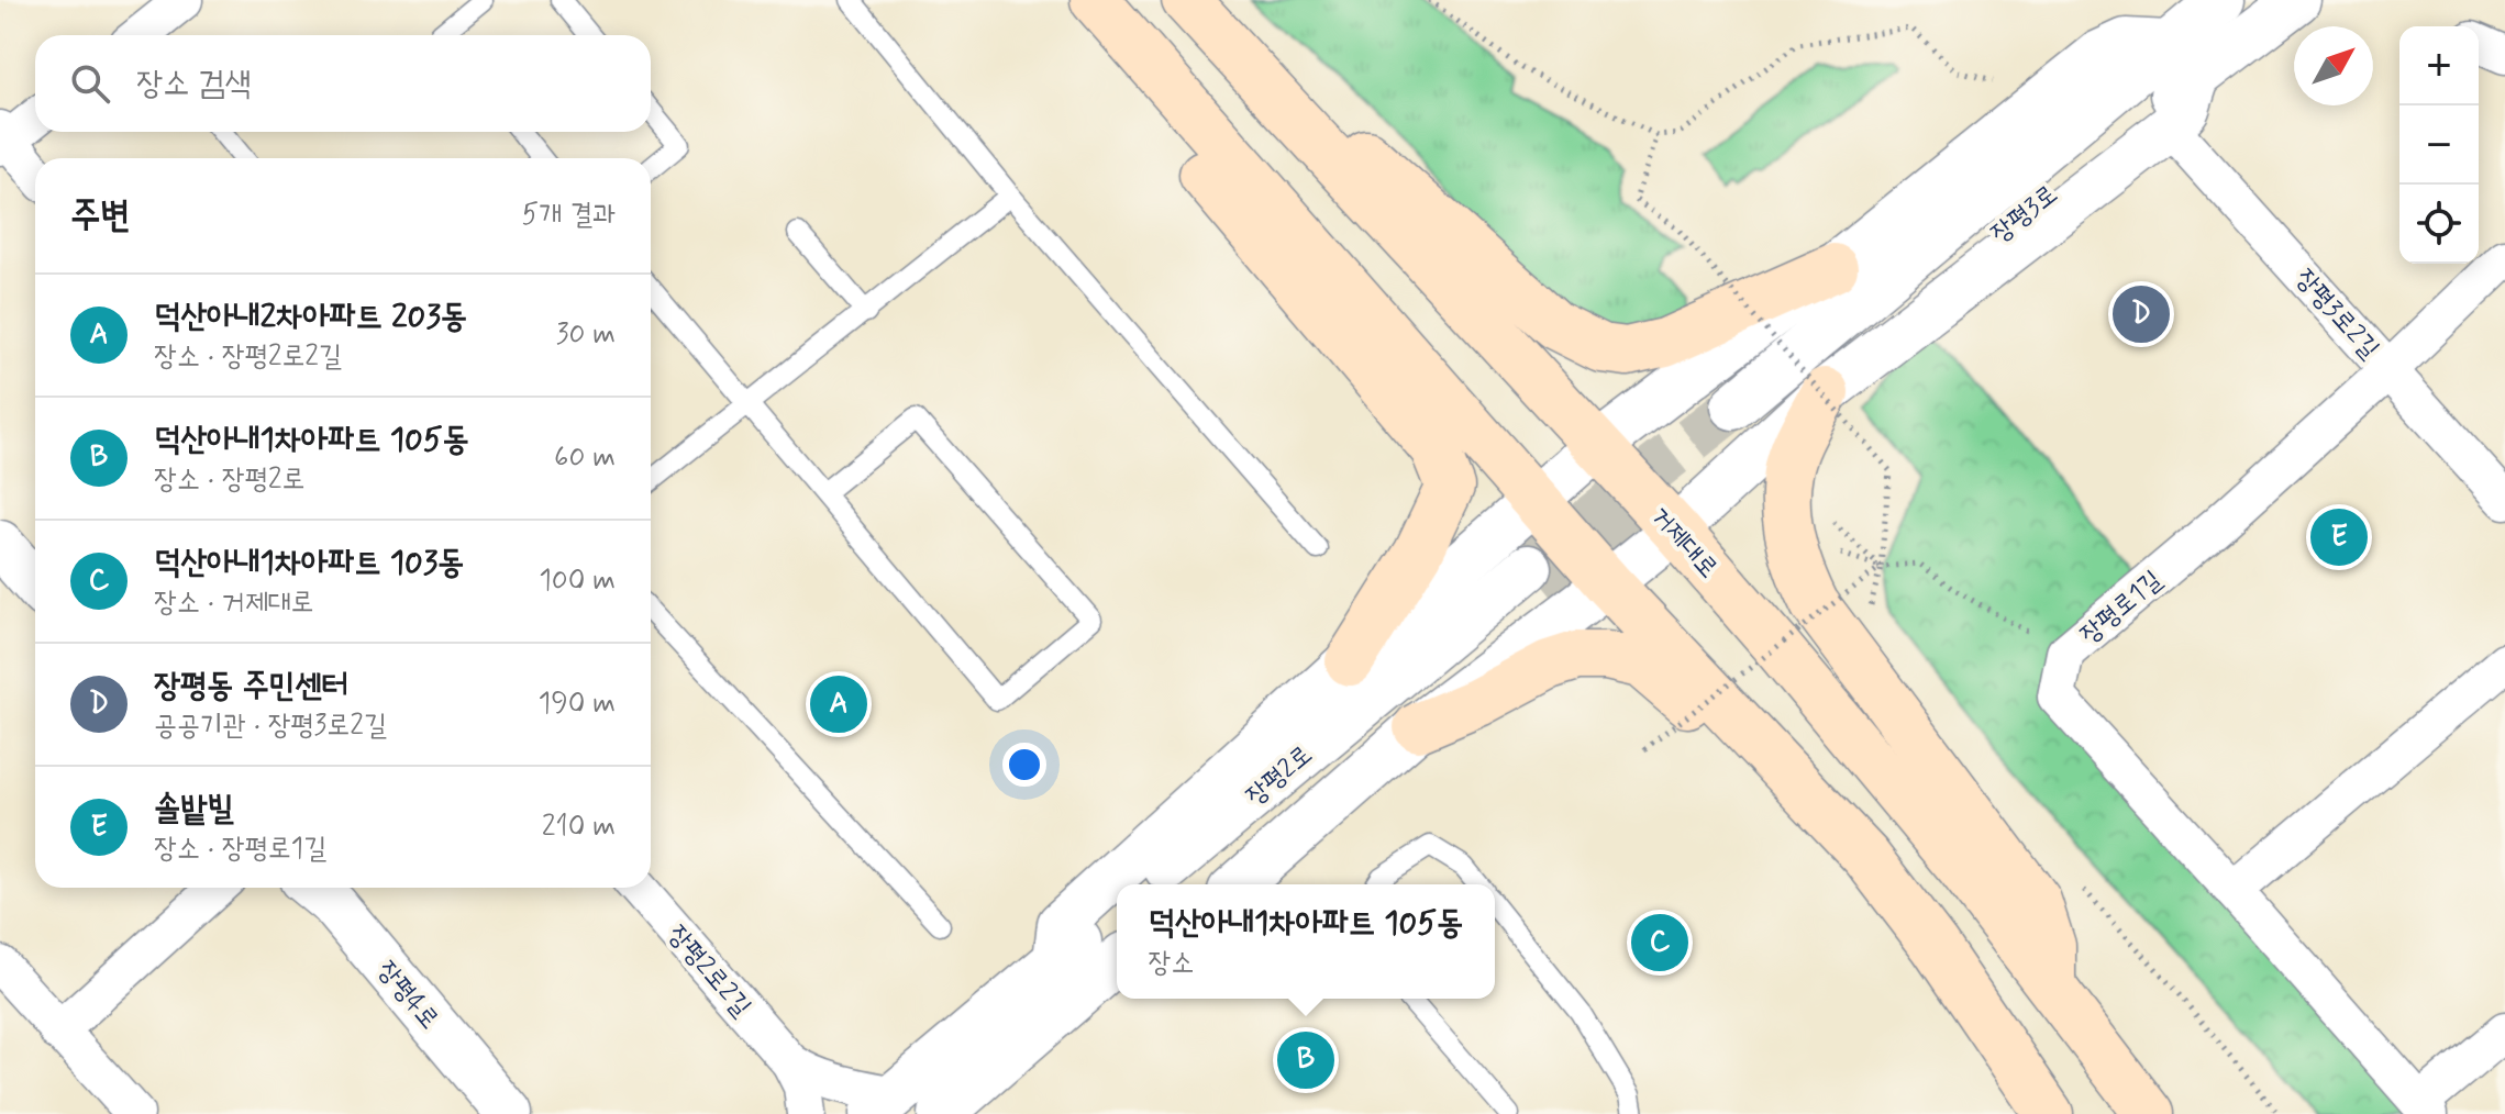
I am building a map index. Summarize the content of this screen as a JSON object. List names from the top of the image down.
{
  "streets": {
    "main road": ["거제대로"],
    "street": [
      "장평3로",
      "장평3로2길",
      "장평로1길",
      "장평2로",
      "장평2로2길",
      "장평4로"
    ]
  },
  "crossings": [
    ["장평3로2길", "장평로1길"]
  ],
  "north": "top right",
  "page": {
    "map_buttons": ["+", "−"],
    "search": "장소 검색",
    "heading": ["주변", "5개 결과"],
    "list": [
      {
        "mark": "A",
        "name": "덕산아내2차아파트 203동",
        "note": "장소 · 장평2로2길",
        "value": "30 m"
      },
      {
        "mark": "B",
        "name": "덕산아내1차아파트 105동",
        "note": "장소 · 장평2로",
        "value": "60 m"
      },
      {
        "mark": "C",
        "name": "덕산아내1차아파트 103동",
        "note": "장소 · 거제대로",
        "value": "100 m"
      },
      {
        "mark": "D",
        "name": "장평동 주민센터",
        "note": "공공기관 · 장평3로2길",
        "value": "190 m"
      },
      {
        "mark": "E",
        "name": "솔밭빌",
        "note": "장소 · 장평로1길",
        "value": "210 m"
      }
    ],
    "pins": [
      "D",
      "E",
      "A",
      "C",
      "B"
    ],
    "popup": ["덕산아내1차아파트 105동", "장소"]
  }
}
